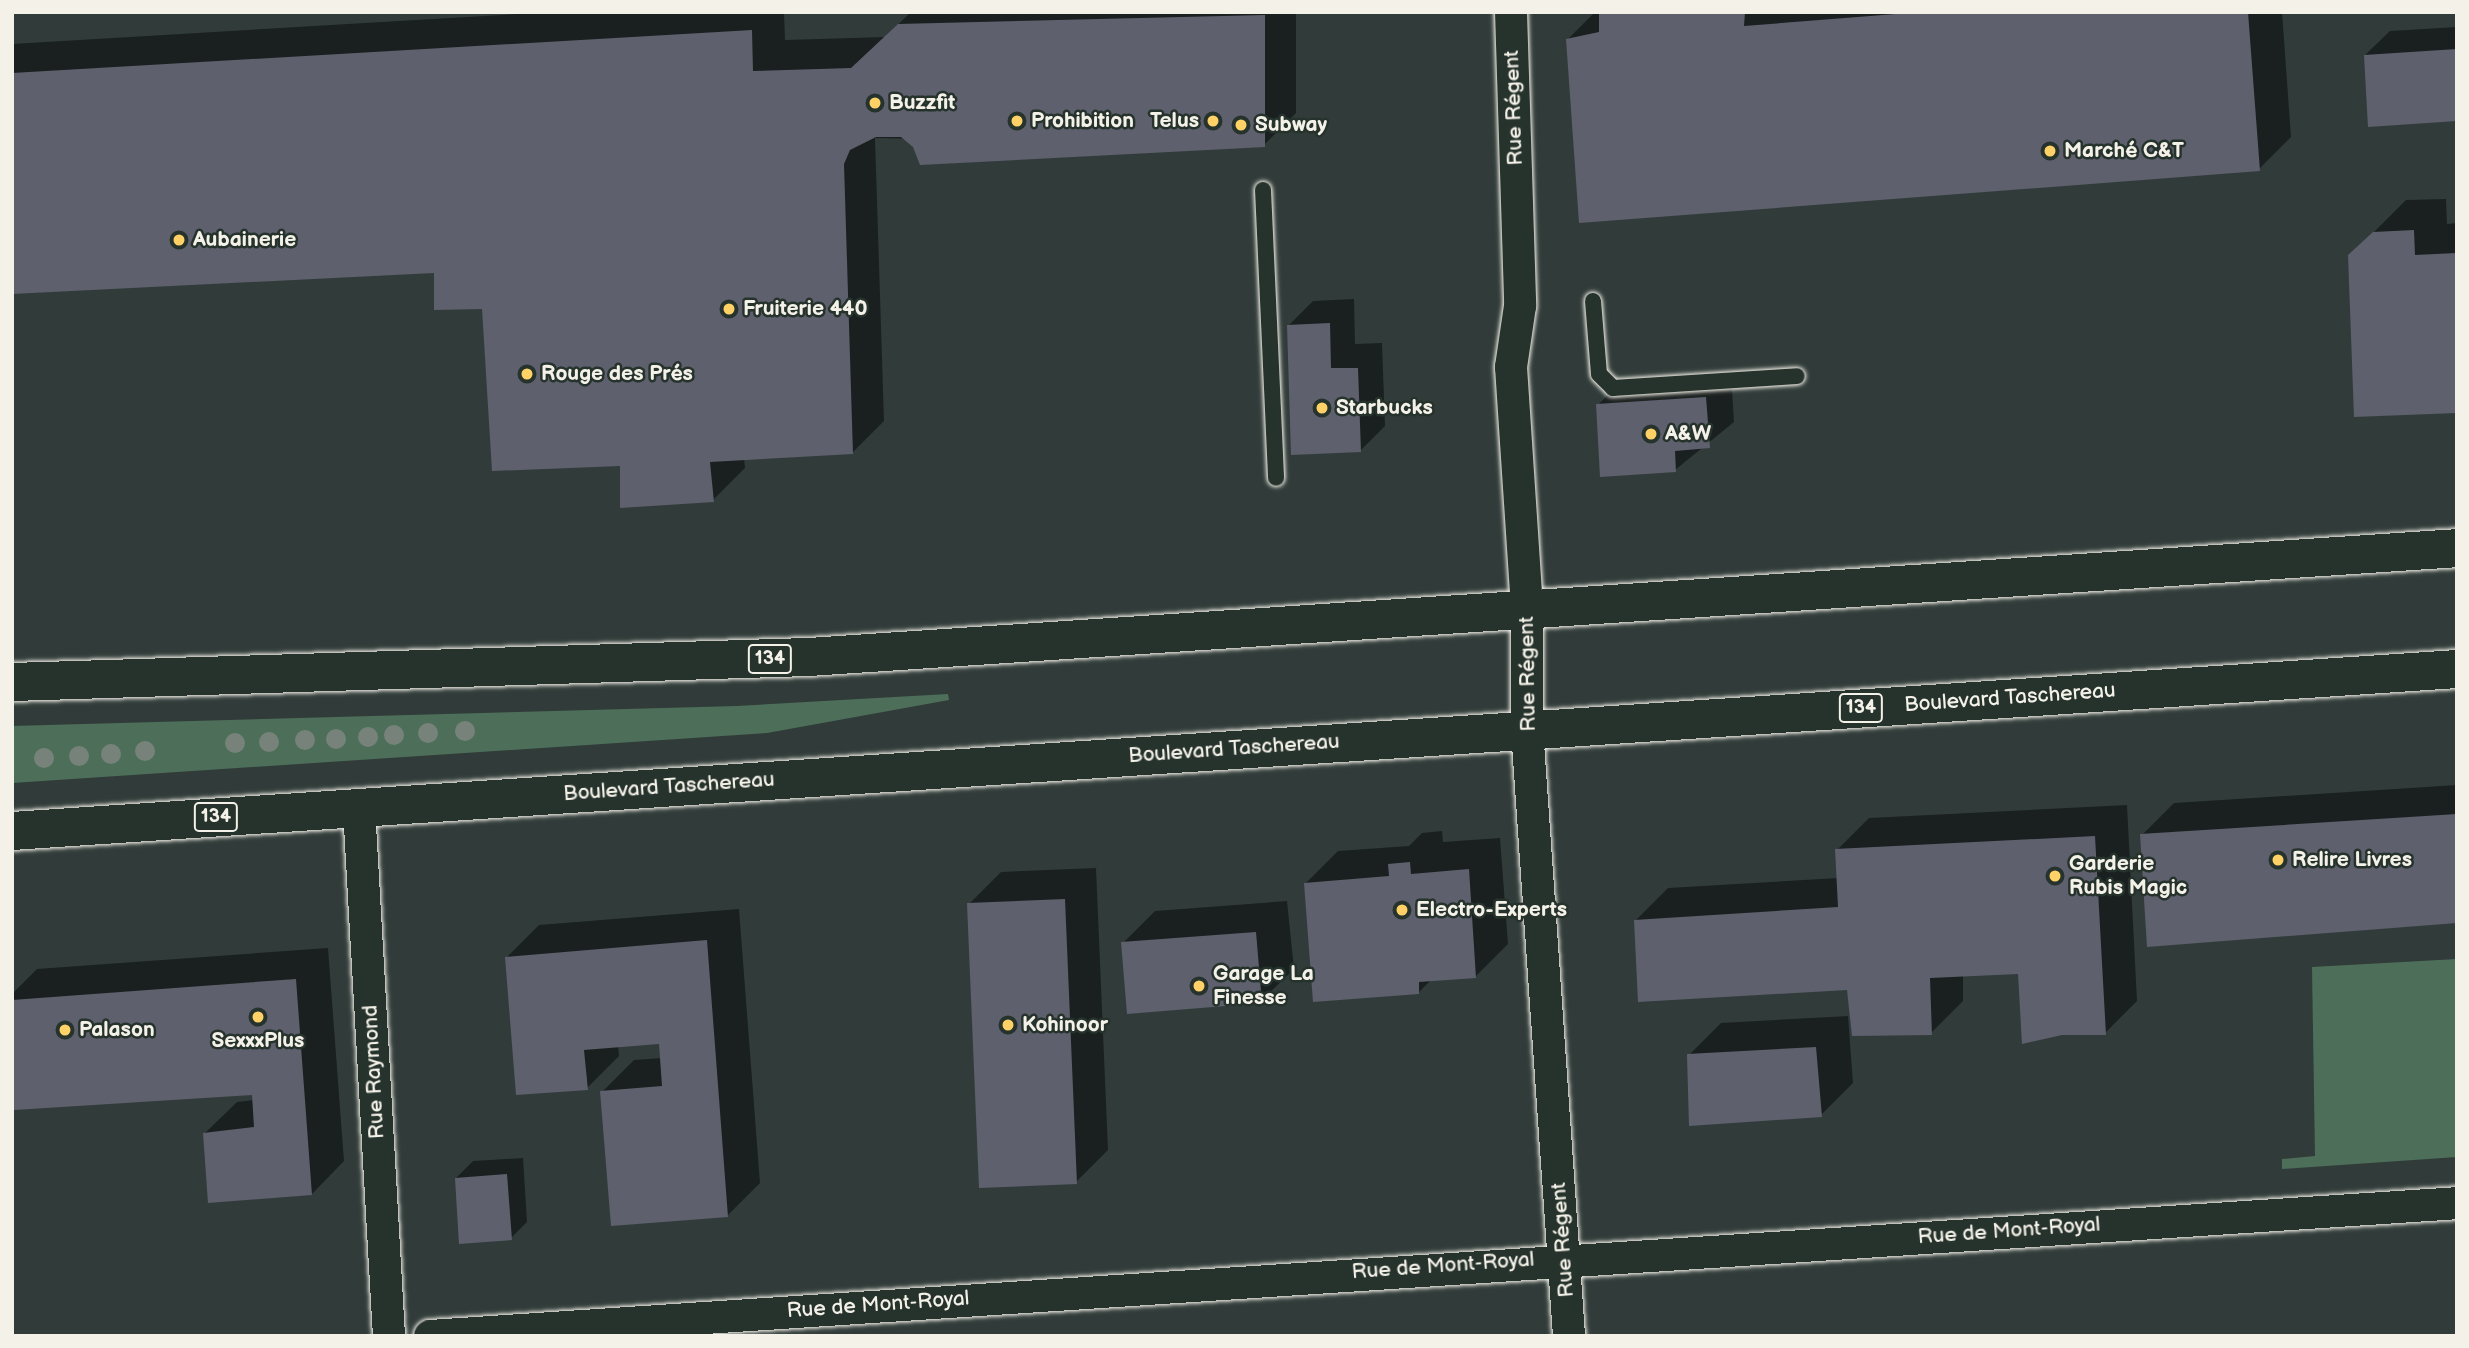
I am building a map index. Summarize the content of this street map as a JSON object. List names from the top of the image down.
{
  "streets": {
    "main road": ["134", "Boulevard Taschereau"],
    "street": ["Rue Régent", "Rue Raymond", "Rue de Mont-Royal"]
  },
  "crossings": [
    ["Rue Régent", "134"],
    ["Rue Régent", "Boulevard Taschereau"],
    ["Rue Régent", "Rue de Mont-Royal"],
    ["Boulevard Taschereau", "Rue Raymond"]
  ],
  "places": [
    "Buzzfit",
    "Prohibition",
    "Telus",
    "Subway",
    "Marché C&T",
    "Aubainerie",
    "Fruiterie 440",
    "Rouge des Prés",
    "Starbucks",
    "A&W",
    "Relire Livres",
    "Garderie Rubis Magic",
    "Electro-Experts",
    "Garage La Finesse",
    "SexxxPlus",
    "Kohinoor",
    "Palason"
  ]
}
